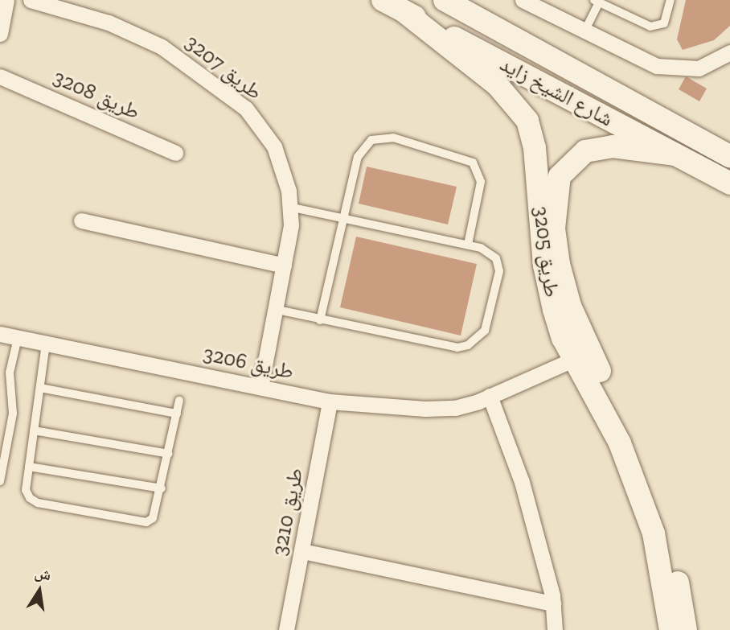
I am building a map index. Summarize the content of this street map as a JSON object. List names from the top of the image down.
{
  "streets": {
    "street": [
      "طريق 3207",
      "شارع الشيخ زايد",
      "طريق 3208",
      "طريق 3205",
      "طريق 3206",
      "طريق 3210"
    ]
  },
  "crossings": [
    ["طريق 3207", "طريق 3206"],
    ["شارع الشيخ زايد", "طريق 3205"],
    ["طريق 3205", "طريق 3206"],
    ["طريق 3206", "طريق 3210"]
  ],
  "north": "top"
}
